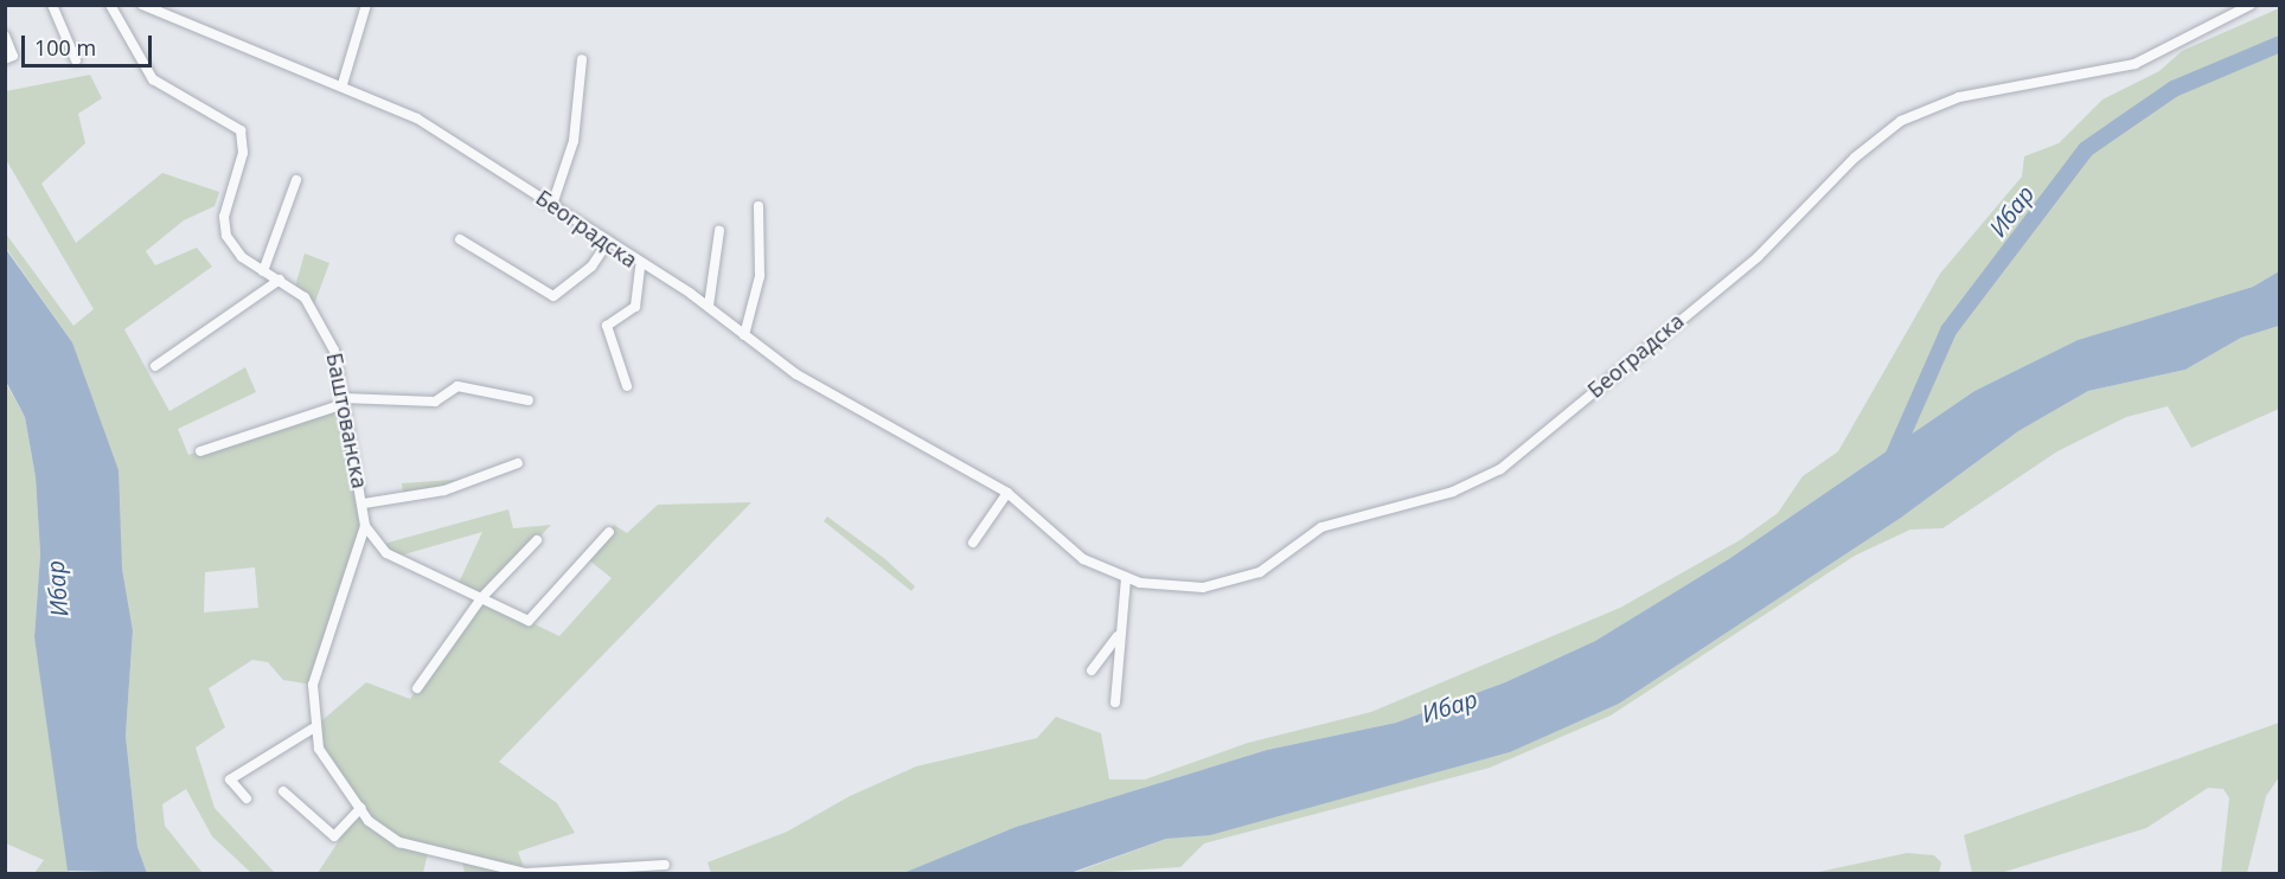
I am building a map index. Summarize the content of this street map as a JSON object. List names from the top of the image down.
{
  "streets": {
    "street": ["Београдска", "Баштованска"]
  },
  "water": ["Ибар"],
  "scale_bar": "100 m"
}
